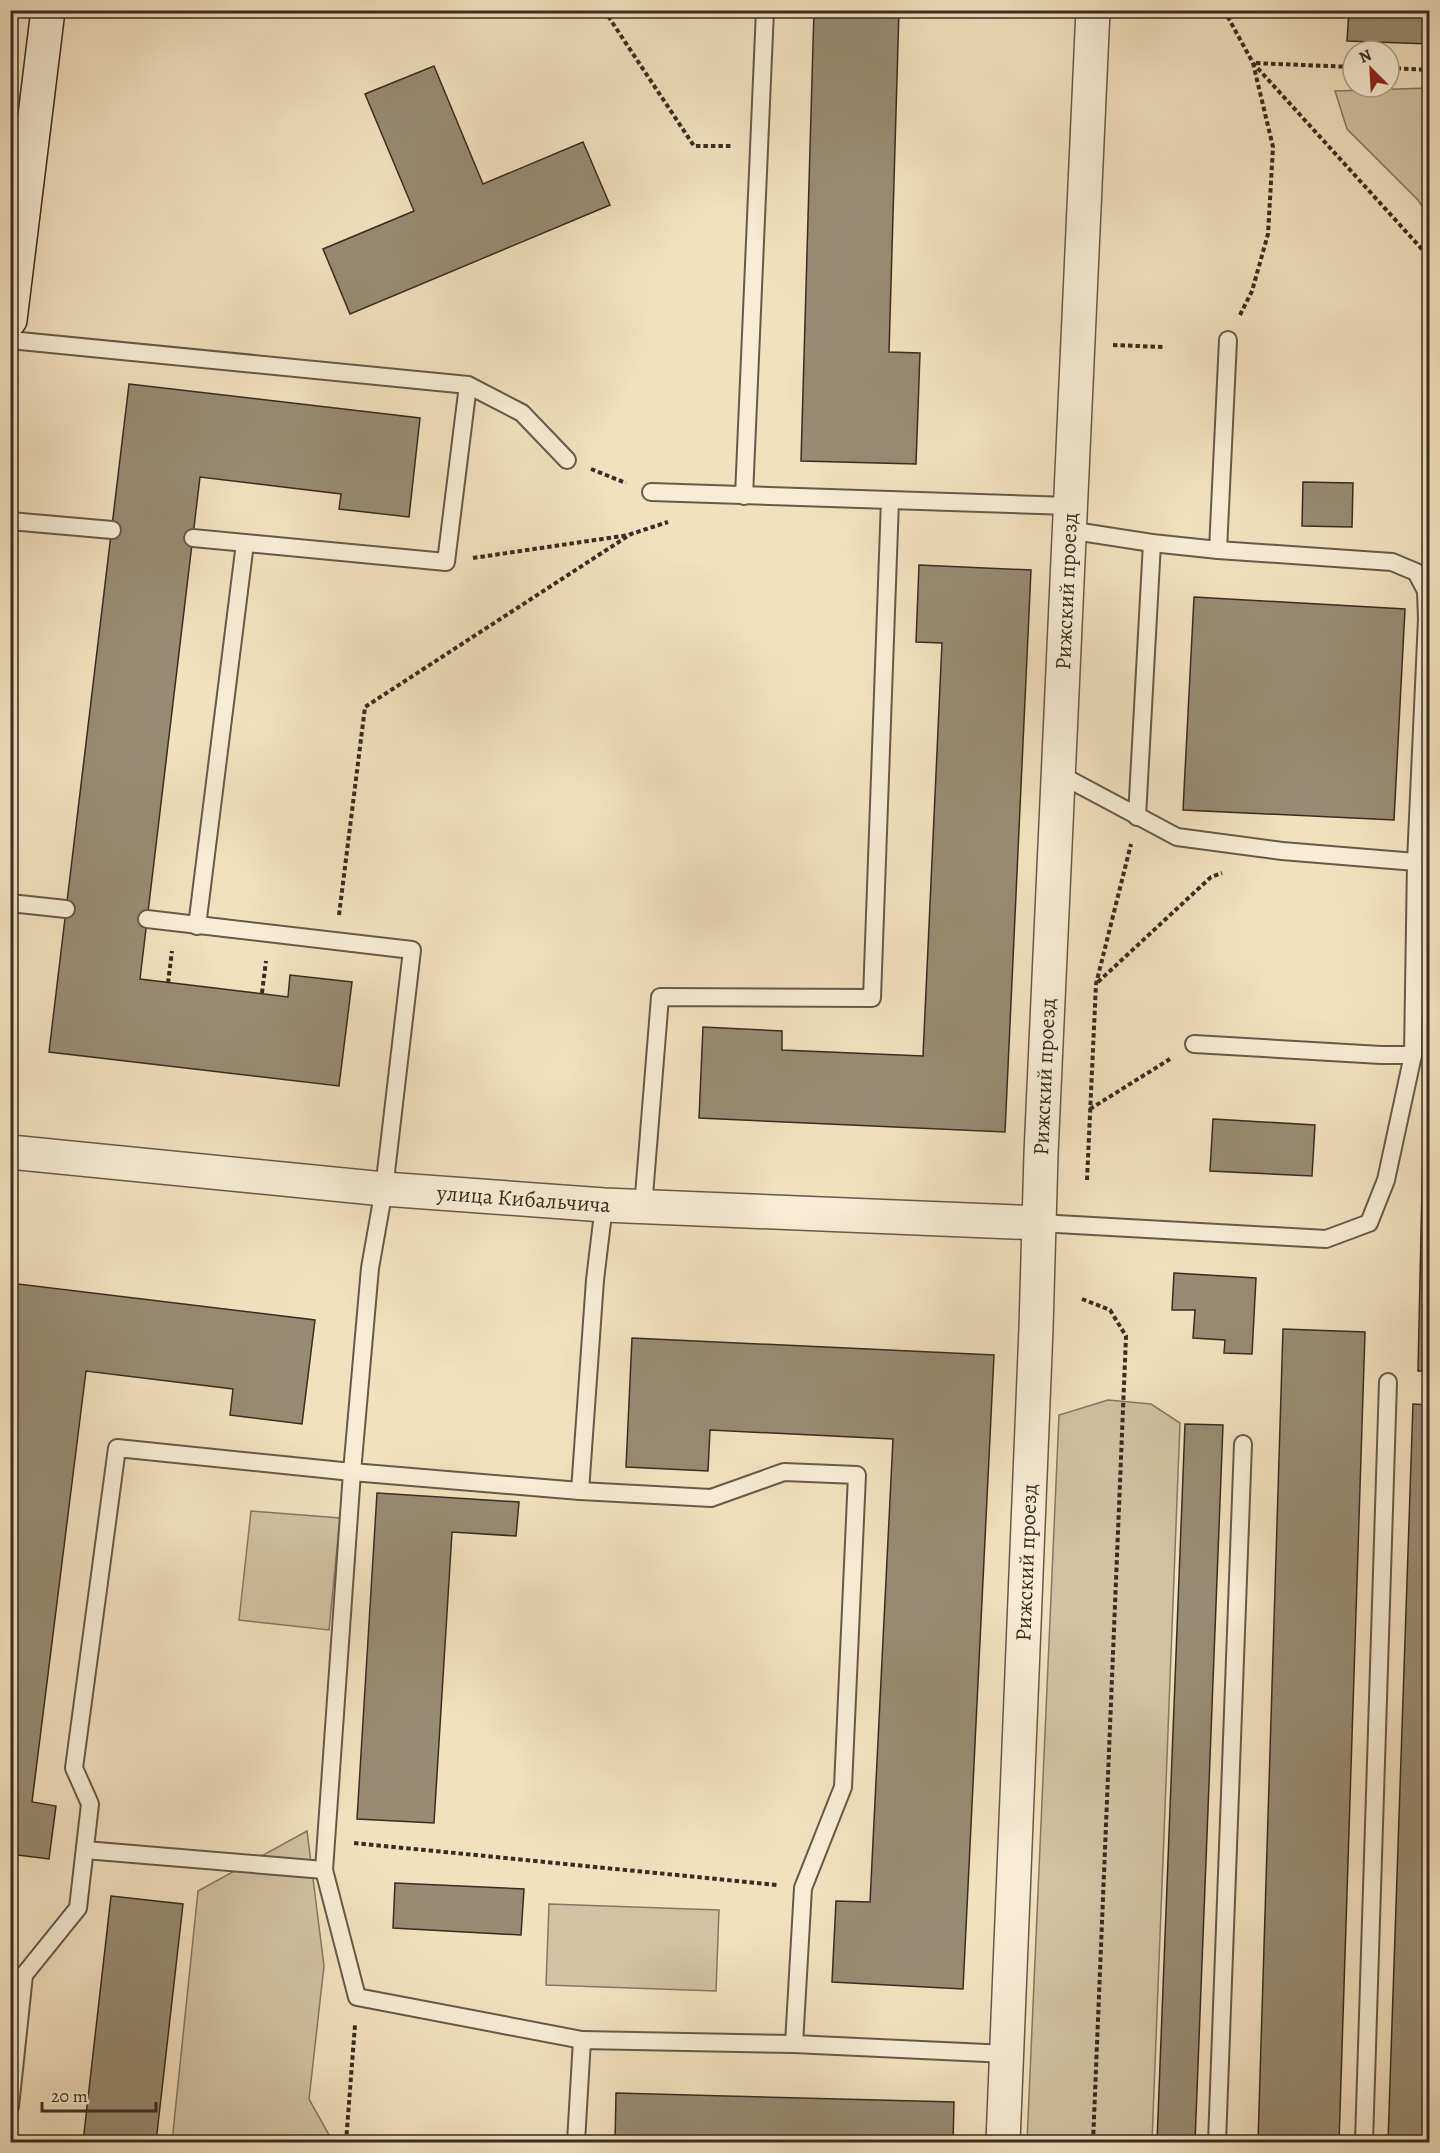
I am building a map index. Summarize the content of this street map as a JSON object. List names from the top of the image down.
{
  "streets": {
    "street": ["Рижский проезд", "улица Кибальчича"]
  },
  "crossings": [
    ["Рижский проезд", "улица Кибальчича"]
  ],
  "scale_bar": "20 m",
  "north": "top left"
}
